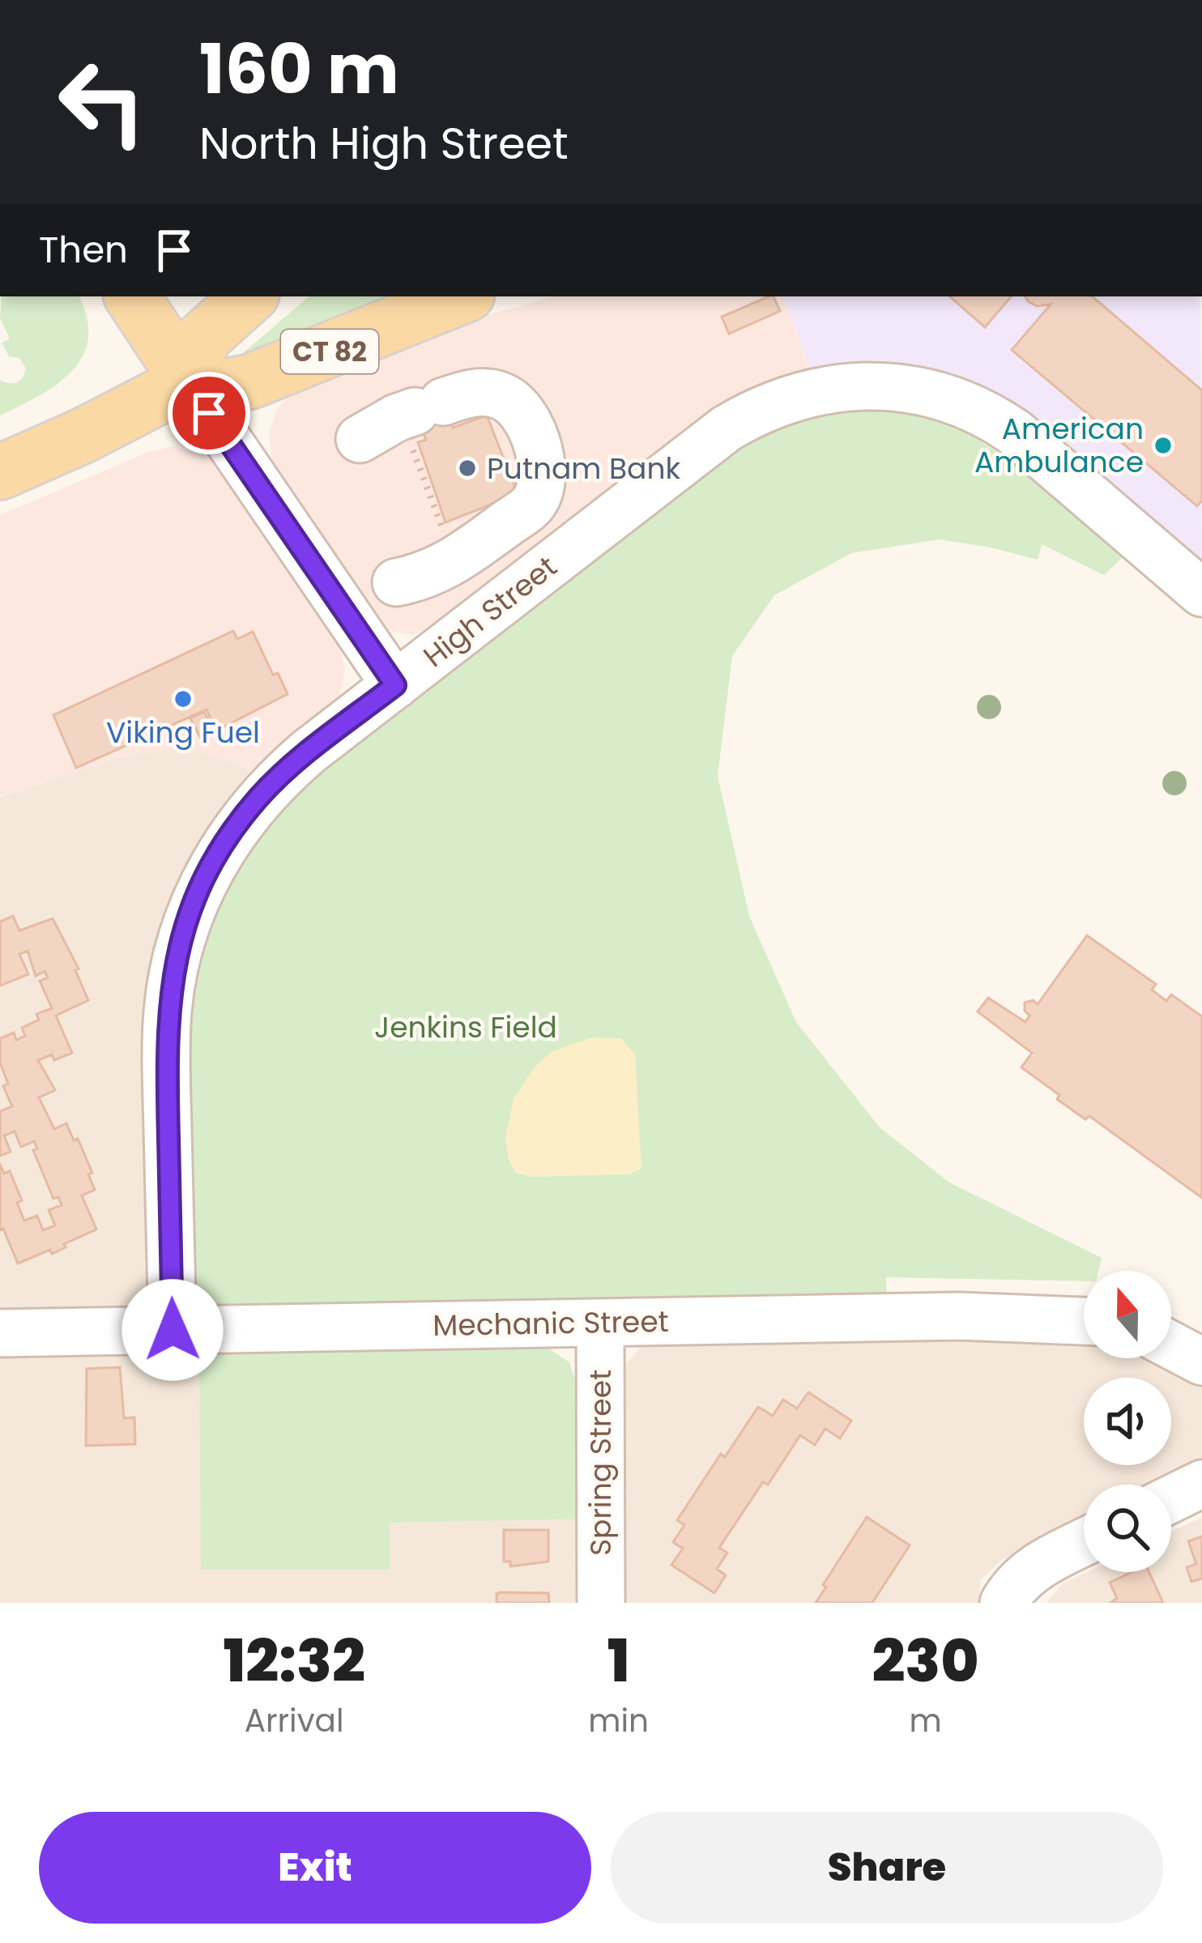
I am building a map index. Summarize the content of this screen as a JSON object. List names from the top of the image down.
{
  "streets": {
    "main road": ["CT 82"],
    "street": ["High Street", "Mechanic Street", "Spring Street"]
  },
  "crossings": [
    ["High Street", "Mechanic Street"],
    ["Mechanic Street", "Spring Street"]
  ],
  "parks": ["Jenkins Field"],
  "places": ["American Ambulance", "Putnam Bank", "Viking Fuel"],
  "north": "top",
  "page": {
    "turn": ["160 m", "North High Street"],
    "then": "Then",
    "eta": [
      "12:32",
      "Arrival",
      "1",
      "min",
      "230",
      "m"
    ],
    "buttons": ["Exit", "Share"]
  }
}
